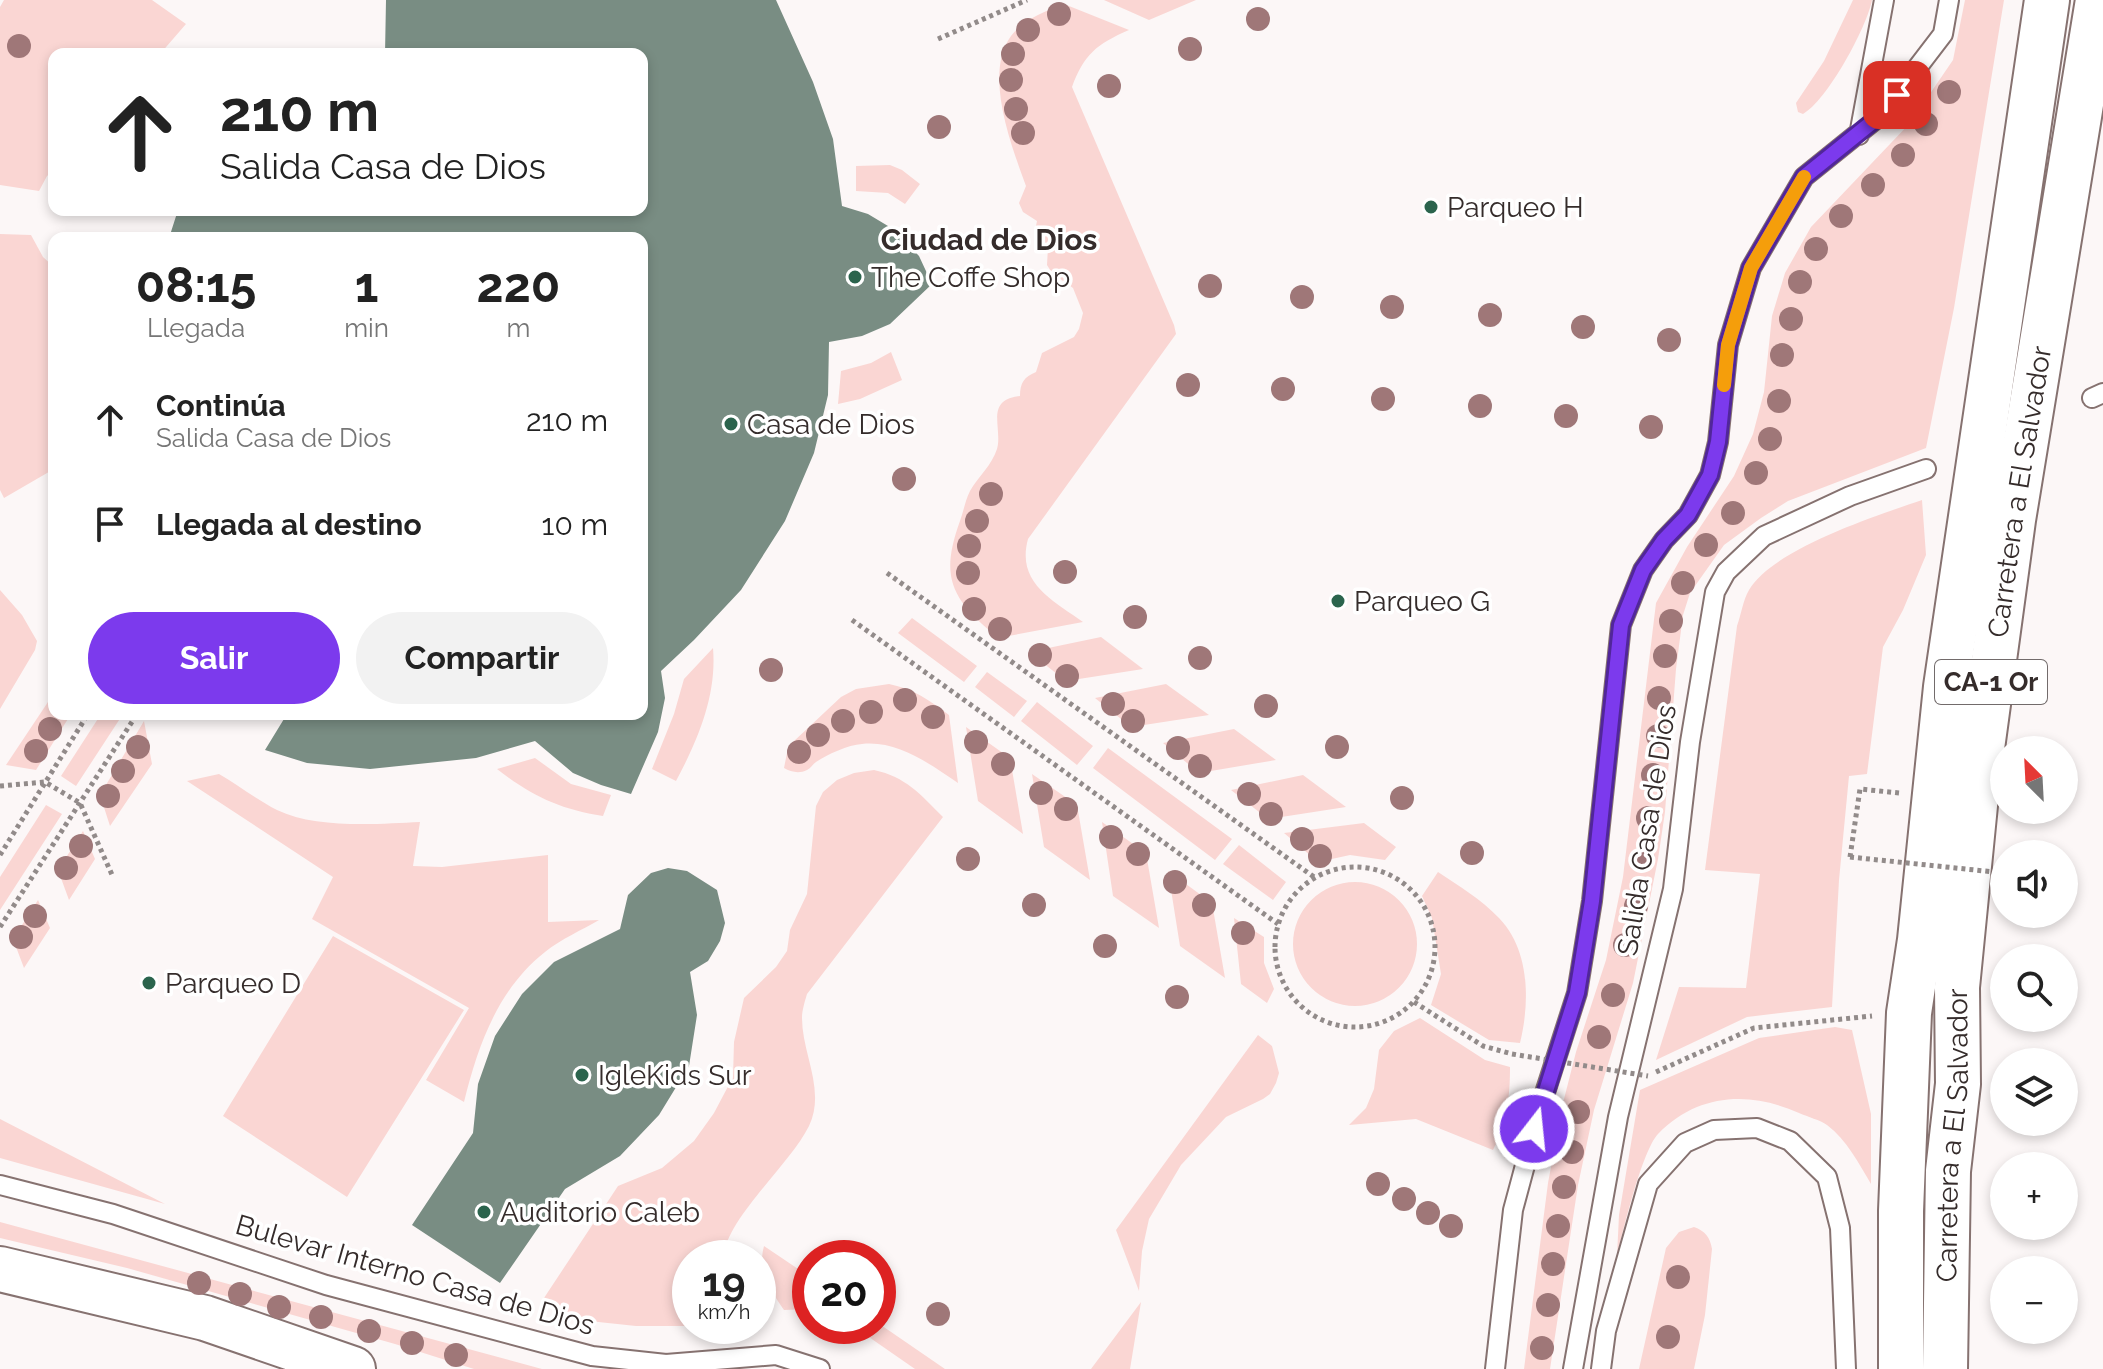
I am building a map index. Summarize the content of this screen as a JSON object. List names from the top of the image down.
{
  "streets": {
    "main road": ["Carretera a El Salvador", "CA-1 Or"],
    "lane": ["Salida Casa de Dios", "Bulevar Interno Casa de Dios"]
  },
  "districts": ["Ciudad de Dios"],
  "places": [
    "Parqueo H",
    "The Coffe Shop",
    "Casa de Dios",
    "Parqueo G",
    "Parqueo D",
    "IgleKids Sur",
    "Auditorio Caleb"
  ],
  "north": "top left",
  "page": {
    "turn": ["210 m", "Salida Casa de Dios"],
    "eta": [
      "08:15",
      "Llegada",
      "1",
      "min",
      "220",
      "m"
    ],
    "list": [
      {
        "name": "Continúa",
        "note": "Salida Casa de Dios",
        "value": "210 m"
      },
      {
        "name": "Llegada al destino",
        "value": "10 m"
      }
    ],
    "buttons": ["Salir", "Compartir"],
    "map_buttons": ["+", "−"],
    "speed": "19 km/h",
    "limit": "20"
  }
}
